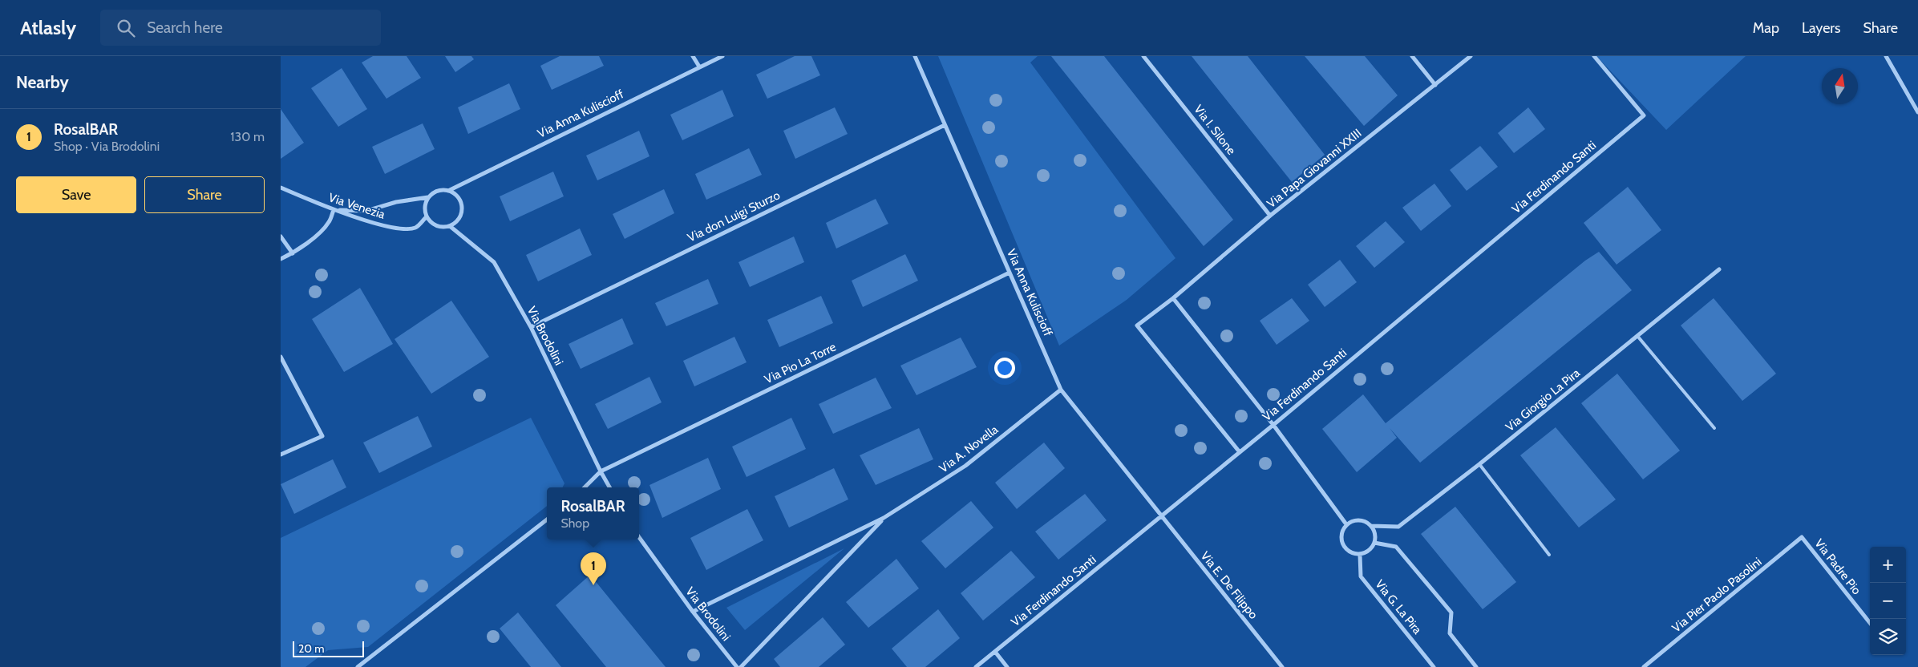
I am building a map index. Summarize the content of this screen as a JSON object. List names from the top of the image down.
{
  "streets": {
    "street": [
      "Via Anna Kuliscioff",
      "Via I. Silone",
      "Via Papa Giovanni XXIII",
      "Via Ferdinando Santi",
      "Via Venezia",
      "Via don Luigi Sturzo",
      "Via Brodolini",
      "Via Pio La Torre",
      "Via Giorgio La Pira",
      "Via A. Novella",
      "Via Padre Pio",
      "Via E. De Filippo",
      "Via Pier Paolo Pasolini",
      "Via G. La Pira"
    ]
  },
  "crossings": [
    ["Via Anna Kuliscioff", "Via Ferdinando Santi"],
    ["Via Anna Kuliscioff", "Via Venezia"],
    ["Via Anna Kuliscioff", "Via don Luigi Sturzo"],
    ["Via Anna Kuliscioff", "Via Brodolini"],
    ["Via Anna Kuliscioff", "Via Pio La Torre"],
    ["Via Anna Kuliscioff", "Via A. Novella"],
    ["Via Anna Kuliscioff", "Via E. De Filippo"],
    ["Via I. Silone", "Via Papa Giovanni XXIII"],
    ["Via Papa Giovanni XXIII", "Via Ferdinando Santi"],
    ["Via Ferdinando Santi", "Via E. De Filippo"],
    ["Via Venezia", "Via Brodolini"],
    ["Via don Luigi Sturzo", "Via Brodolini"],
    ["Via Brodolini", "Via Pio La Torre"],
    ["Via Brodolini", "Via A. Novella"],
    ["Via Giorgio La Pira", "Via G. La Pira"],
    ["Via Padre Pio", "Via Pier Paolo Pasolini"]
  ],
  "scale_bar": "20 m",
  "north": "top",
  "page": {
    "header": "Atlasly",
    "search": "Search here",
    "nav": ["Map", "Layers", "Share"],
    "heading": "Nearby",
    "list": [
      {
        "mark": "1",
        "name": "RosalBAR",
        "note": "Shop · Via Brodolini",
        "value": "130 m"
      }
    ],
    "buttons": ["Save", "Share"],
    "popup": ["RosalBAR", "Shop"],
    "map_buttons": ["+", "−"],
    "pins": "1",
    "scale": "20 m"
  }
}
